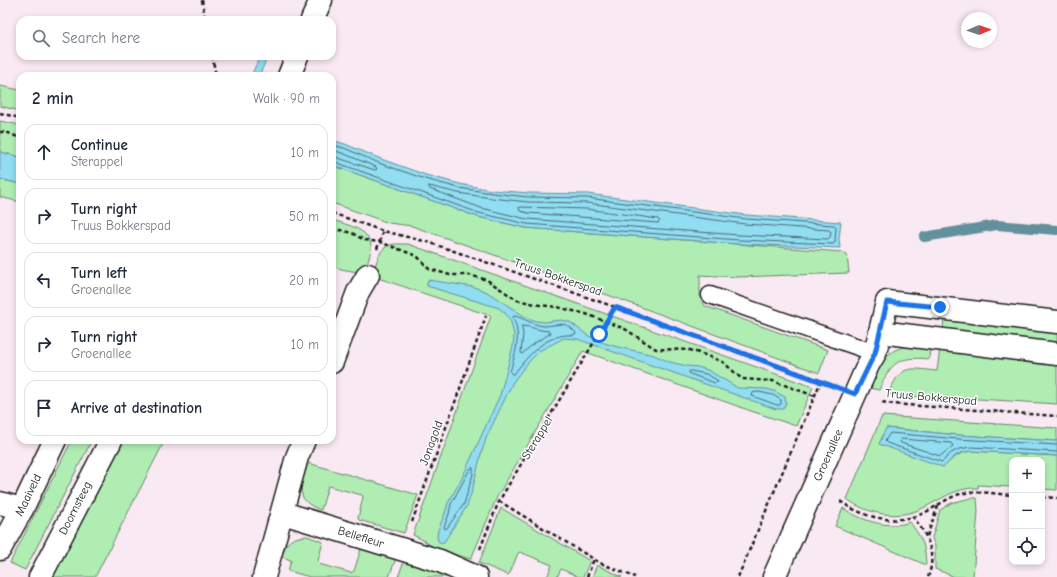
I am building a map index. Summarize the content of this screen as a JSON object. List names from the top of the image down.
{
  "streets": {
    "street": [
      "Groenallee",
      "Maaiveld",
      "Doornsteeg",
      "Bellefleur"
    ],
    "path": ["Truus Bokkerspad", "Sterappel", "Jonagold"]
  },
  "crossings": [
    ["Truus Bokkerspad", "Sterappel"],
    ["Truus Bokkerspad", "Groenallee"],
    ["Sterappel", "Bellefleur"],
    ["Jonagold", "Bellefleur"]
  ],
  "north": "right",
  "page": {
    "search": "Search here",
    "heading": ["2 min", "Walk · 90 m"],
    "list": [
      ["Continue", "Sterappel", "10 m"],
      ["Turn right", "Truus Bokkerspad", "50 m"],
      ["Turn left", "Groenallee", "20 m"],
      ["Turn right", "Groenallee", "10 m"],
      "Arrive at destination"
    ],
    "map_buttons": ["+", "−"]
  }
}
